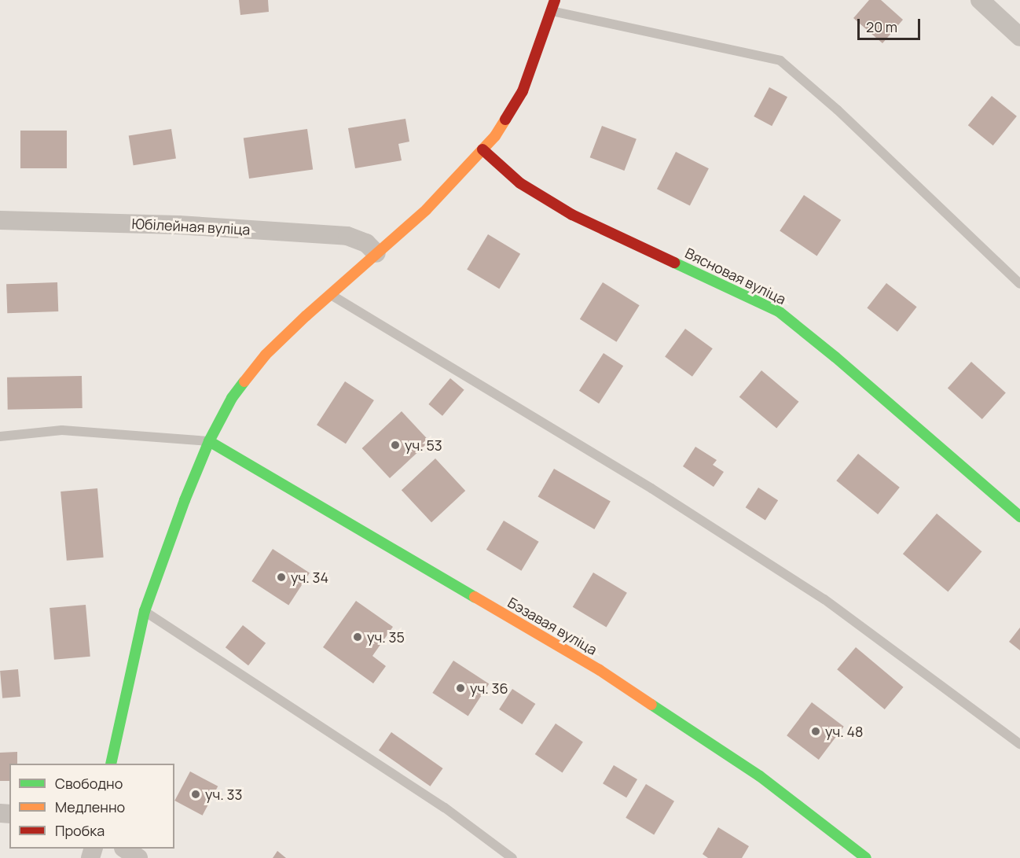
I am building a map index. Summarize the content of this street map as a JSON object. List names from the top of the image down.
{
  "streets": {
    "street": ["Юбілейная вуліца", "Вясновая вуліца", "Бэзавая вуліца"]
  },
  "places": [
    "уч. 53",
    "уч. 34",
    "уч. 35",
    "уч. 36",
    "уч. 48",
    "уч. 33"
  ],
  "legend": ["Свободно", "Медленно", "Пробка"],
  "scale_bar": "20 m"
}
